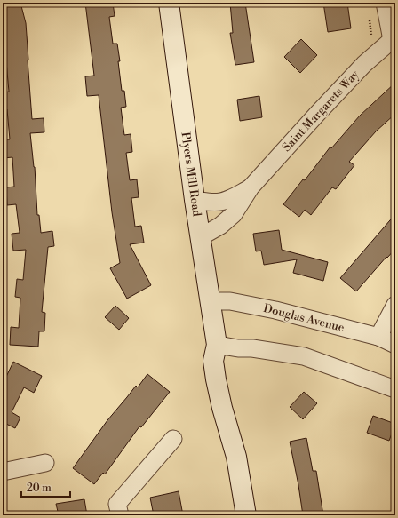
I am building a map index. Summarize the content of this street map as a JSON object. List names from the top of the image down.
{
  "streets": {
    "street": ["Saint Margarets Way", "Plyers Mill Road", "Douglas Avenue"]
  },
  "crossings": [
    ["Saint Margarets Way", "Plyers Mill Road"],
    ["Plyers Mill Road", "Douglas Avenue"]
  ],
  "scale_bar": "20 m"
}
